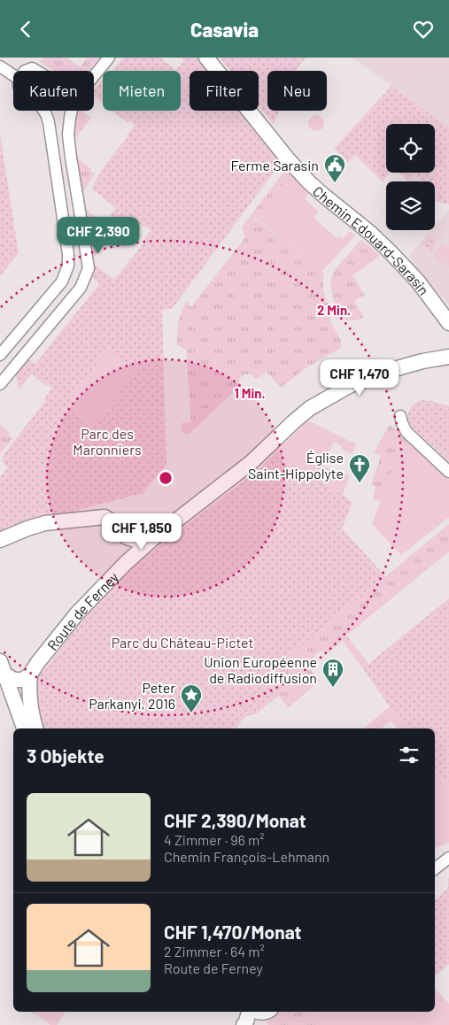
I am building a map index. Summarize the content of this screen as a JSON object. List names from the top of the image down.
{
  "streets": {
    "street": ["Chemin Edouard-Sarasin", "Route de Ferney"]
  },
  "parks": ["Parc des Maronniers", "Parc du Château-Pictet"],
  "places": {
    "public building": ["Ferme Sarasin"],
    "church": ["Église Saint-Hippolyte"],
    "building": ["Union Européenne de Radiodiffusion"],
    "place": ["Peter Parkanyi, 2016"]
  },
  "page": {
    "header": "Casavia",
    "chip": [
      "Kaufen",
      "Mieten",
      "Filter",
      "Neu"
    ],
    "price": ["CHF 2,390", "CHF 1,470", "CHF 1,850"],
    "heading": "3 Objekte",
    "list": [
      {
        "name": "CHF 2,390/Monat",
        "note": "4 Zimmer · 96 m² · Chemin François-Lehmann"
      },
      {
        "name": "CHF 1,470/Monat",
        "note": "2 Zimmer · 64 m² · Route de Ferney"
      }
    ]
  },
  "rings": ["2 Min.", "1 Min."]
}
